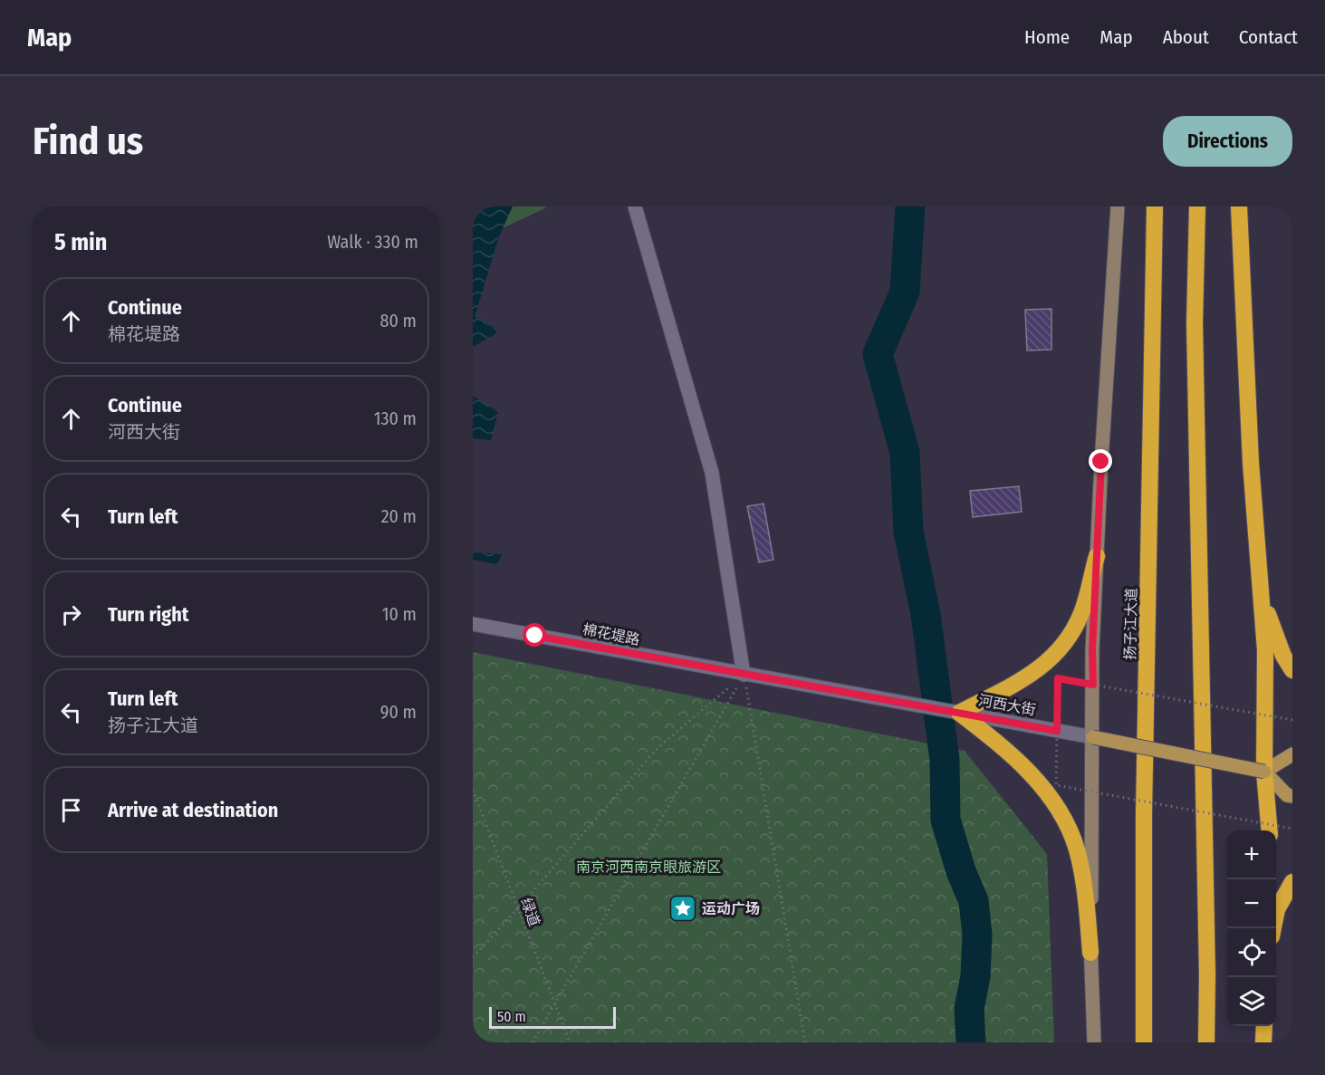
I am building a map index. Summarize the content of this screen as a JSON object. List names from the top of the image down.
{
  "streets": {
    "highway": ["扬子江大道"],
    "main road": ["河西大街"],
    "street": ["棉花堤路"],
    "path": ["绿道"]
  },
  "crossings": [
    ["棉花堤路", "河西大街"]
  ],
  "parks": ["南京河西南京眼旅游区"],
  "places": {
    "place": ["运动广场"]
  },
  "scale_bar": "50 m",
  "page": {
    "header": "Map",
    "nav": [
      "Home",
      "Map",
      "About",
      "Contact"
    ],
    "buttons": "Directions",
    "title": "Find us",
    "heading": ["5 min", "Walk · 330 m"],
    "list": [
      ["Continue", "棉花堤路", "80 m"],
      ["Continue", "河西大街", "130 m"],
      ["Turn left", "20 m"],
      ["Turn right", "10 m"],
      ["Turn left", "扬子江大道", "90 m"],
      "Arrive at destination"
    ],
    "map_buttons": ["+", "−"],
    "scale": "50 m"
  }
}
